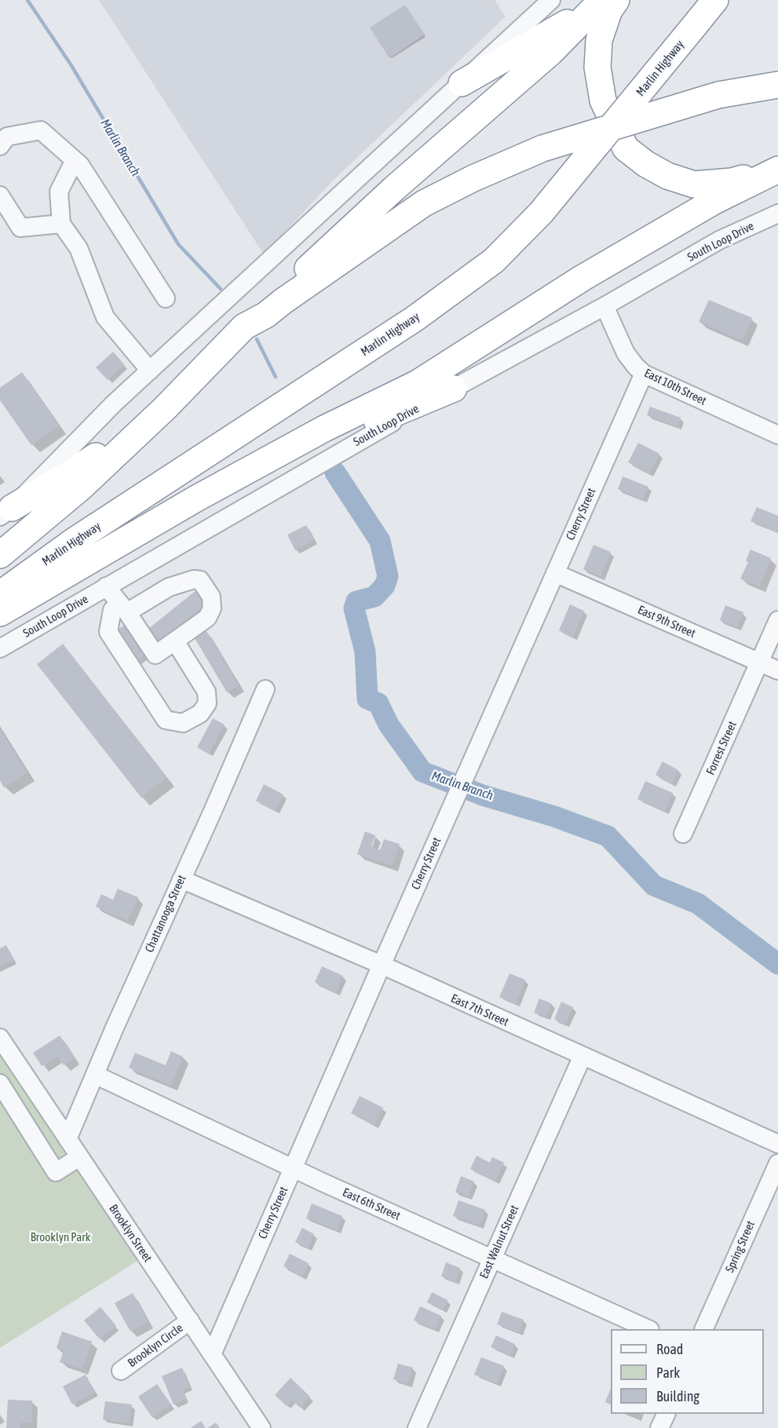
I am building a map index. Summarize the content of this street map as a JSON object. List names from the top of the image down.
{
  "streets": {
    "highway": ["Marlin Highway"],
    "street": [
      "South Loop Drive",
      "East 10th Street",
      "Cherry Street",
      "East 9th Street",
      "Forrest Street",
      "Chattanooga Street",
      "East 7th Street",
      "East 6th Street",
      "Brooklyn Street",
      "East Walnut Street",
      "Spring Street",
      "Brooklyn Circle"
    ]
  },
  "crossings": [
    ["South Loop Drive", "East 10th Street"],
    ["East 10th Street", "Cherry Street"],
    ["Cherry Street", "East 9th Street"],
    ["Cherry Street", "East 7th Street"],
    ["Cherry Street", "East 6th Street"],
    ["Cherry Street", "Brooklyn Street"],
    ["East 9th Street", "Forrest Street"],
    ["Chattanooga Street", "East 7th Street"],
    ["Chattanooga Street", "East 6th Street"],
    ["Chattanooga Street", "Brooklyn Street"],
    ["East 7th Street", "East Walnut Street"],
    ["East 6th Street", "East Walnut Street"],
    ["Brooklyn Street", "Brooklyn Circle"]
  ],
  "water": ["Marlin Branch"],
  "parks": ["Brooklyn Park"],
  "legend": ["Road", "Park", "Building"]
}
